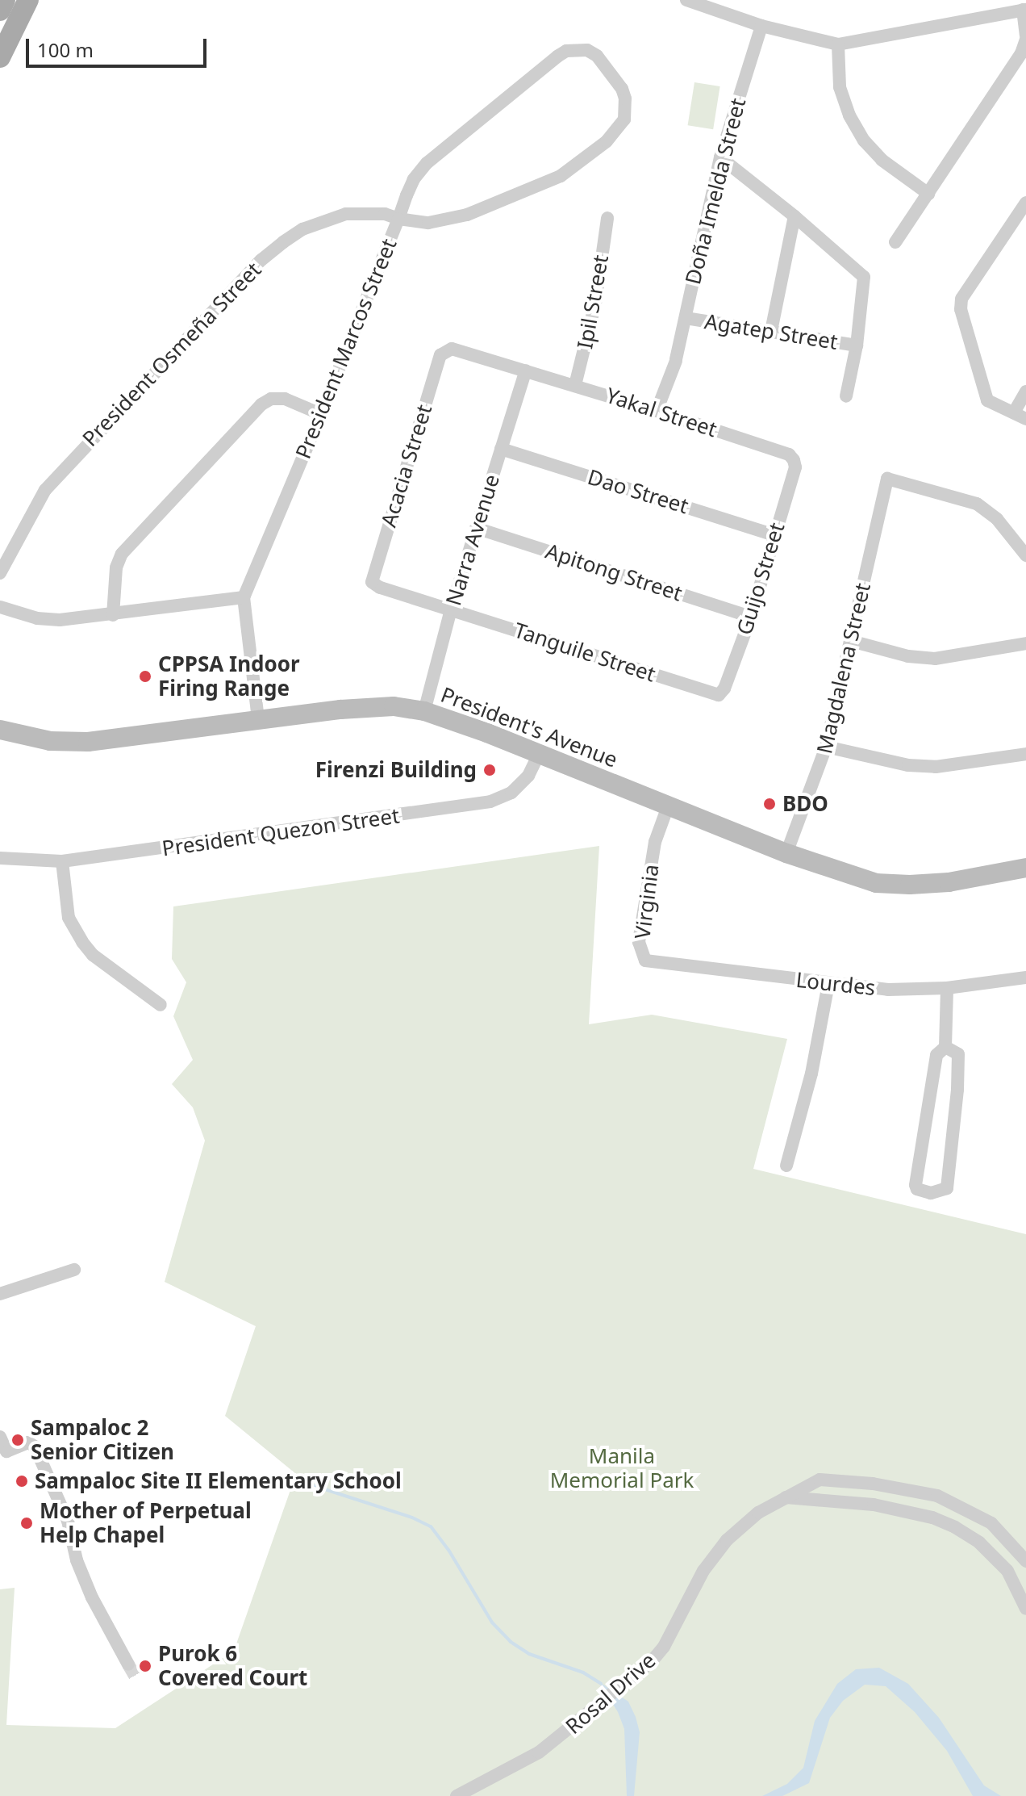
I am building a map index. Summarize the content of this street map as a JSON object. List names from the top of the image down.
{
  "streets": {
    "street": [
      "Doña Imelda Street",
      "Ipil Street",
      "Agatep Street",
      "President Marcos Street",
      "President Osmeña Street",
      "Yakal Street",
      "Acacia Street",
      "Dao Street",
      "Narra Avenue",
      "Apitong Street",
      "Guijo Street",
      "Tanguile Street",
      "Magdalena Street",
      "President's Avenue",
      "President Quezon Street",
      "Virginia",
      "Lourdes",
      "Rosal Drive"
    ]
  },
  "crossings": [
    ["Doña Imelda Street", "Agatep Street"],
    ["Doña Imelda Street", "Yakal Street"],
    ["Ipil Street", "Yakal Street"],
    ["President Marcos Street", "President Osmeña Street"],
    ["President Marcos Street", "President's Avenue"],
    ["Yakal Street", "Acacia Street"],
    ["Yakal Street", "Narra Avenue"],
    ["Yakal Street", "Guijo Street"],
    ["Acacia Street", "Narra Avenue"],
    ["Acacia Street", "Tanguile Street"],
    ["Dao Street", "Narra Avenue"],
    ["Dao Street", "Guijo Street"],
    ["Narra Avenue", "Apitong Street"],
    ["Narra Avenue", "Tanguile Street"],
    ["Narra Avenue", "President's Avenue"],
    ["Apitong Street", "Guijo Street"],
    ["Guijo Street", "Tanguile Street"],
    ["Magdalena Street", "President's Avenue"],
    ["President's Avenue", "President Quezon Street"],
    ["President's Avenue", "Virginia"],
    ["Virginia", "Lourdes"]
  ],
  "parks": ["Manila Memorial Park"],
  "places": [
    "CPPSA Indoor Firing Range",
    "Firenzi Building",
    "BDO",
    "Sampaloc 2 Senior Citizen",
    "Sampaloc Site II Elementary School",
    "Mother of Perpetual Help Chapel",
    "Purok 6 Covered Court"
  ],
  "scale_bar": "100 m"
}
